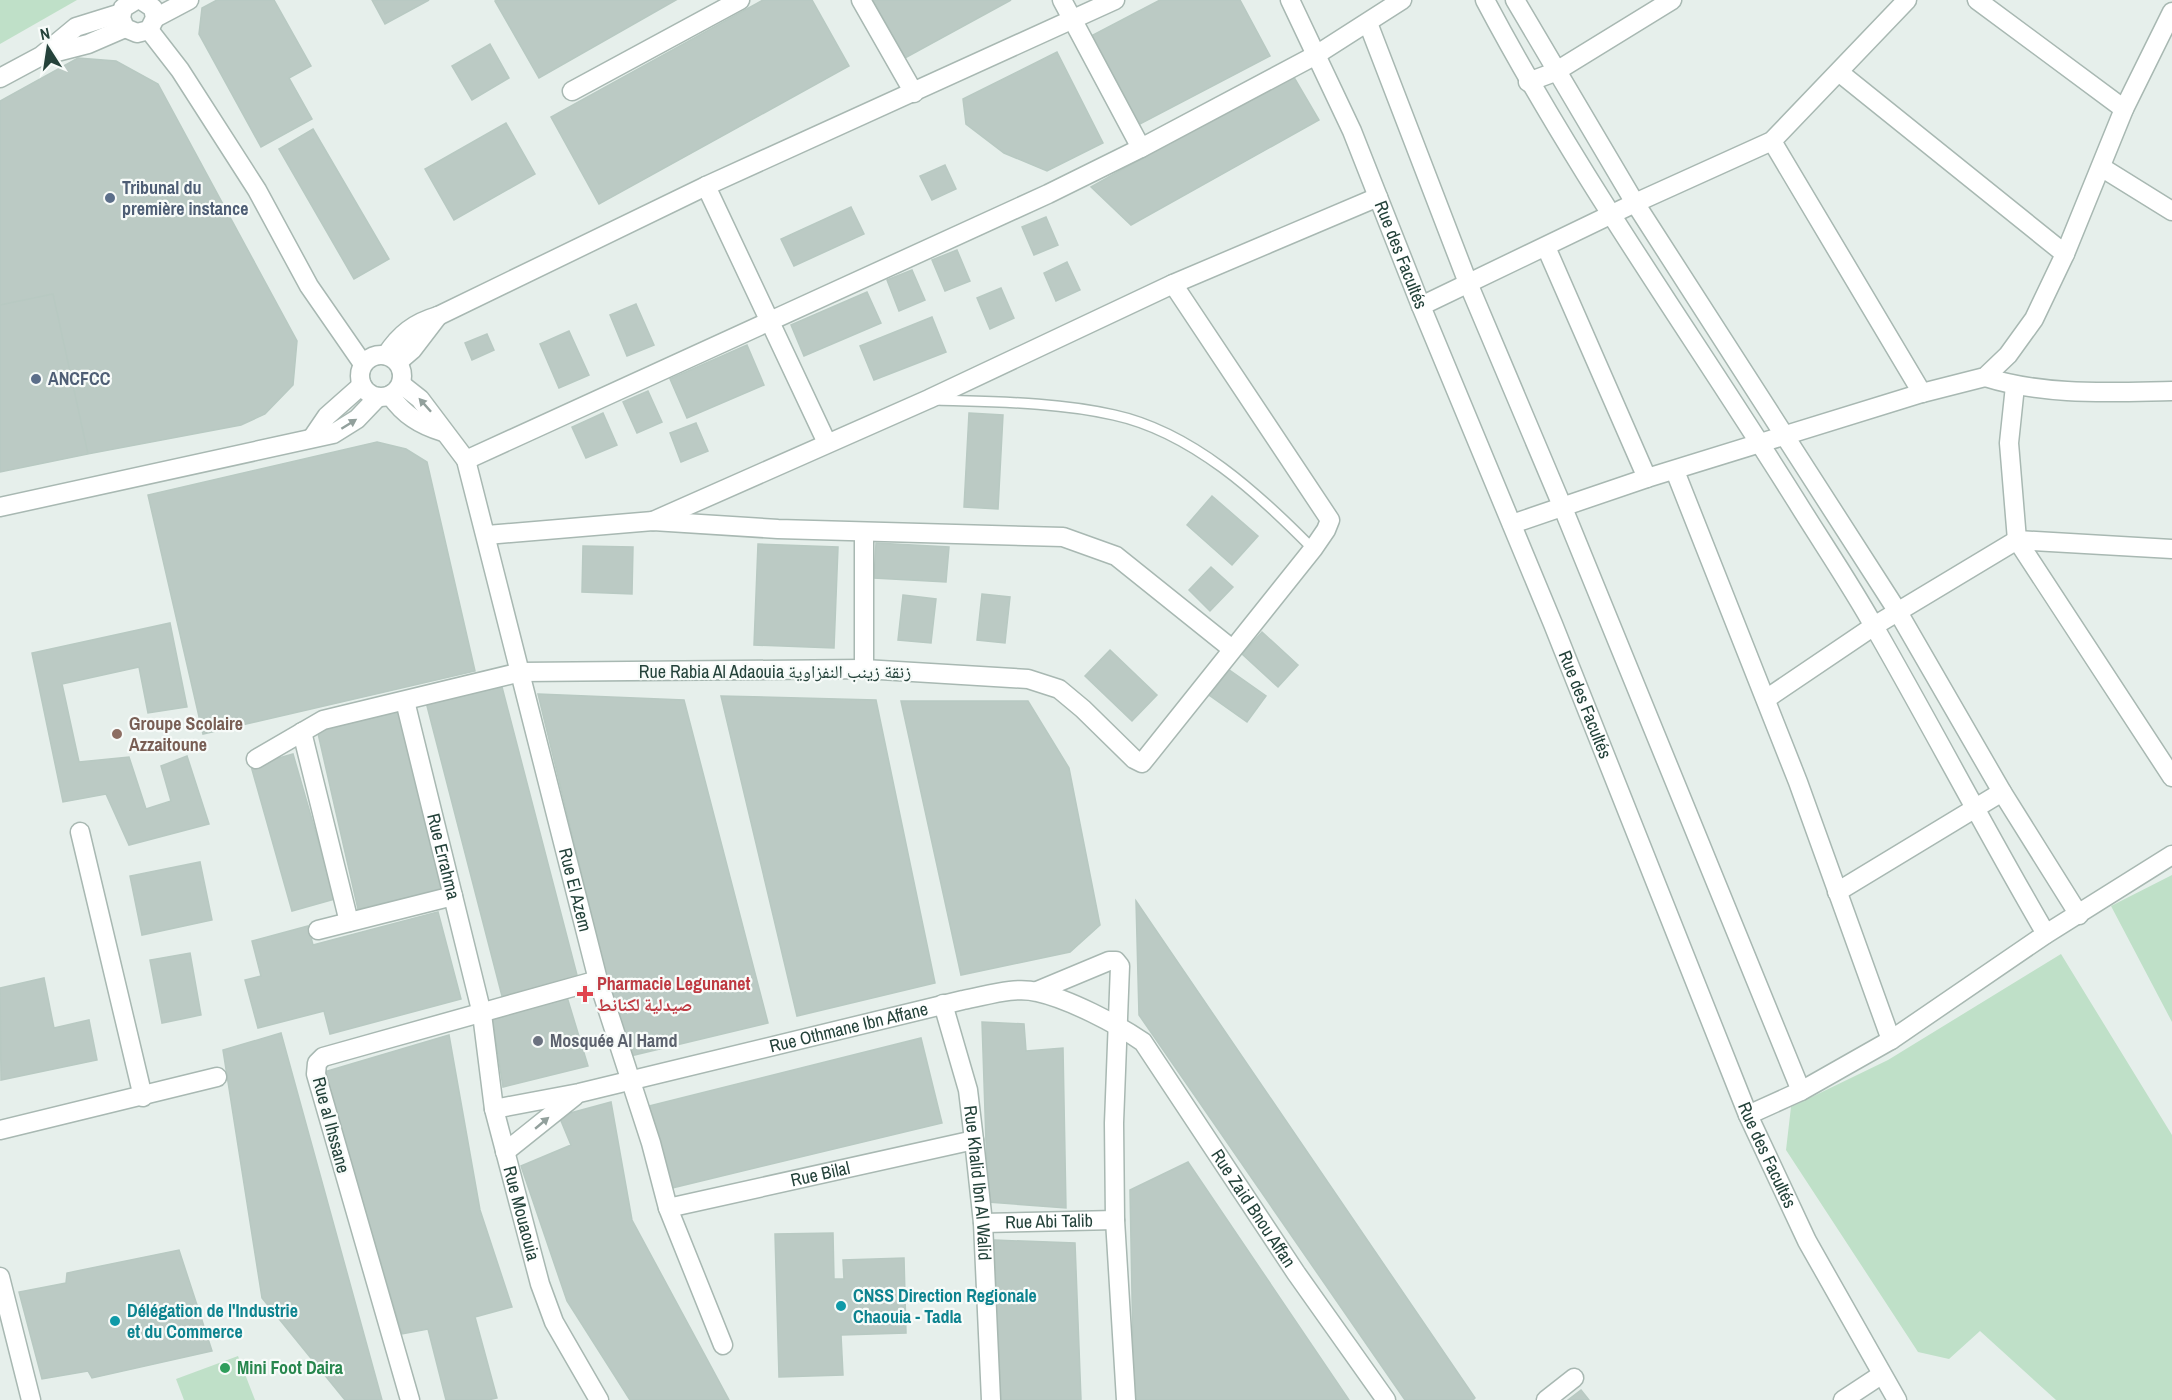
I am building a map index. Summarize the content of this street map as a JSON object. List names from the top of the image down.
{
  "streets": {
    "street": [
      "Rue des Facultés",
      "Rue Rabia Al Adaouia زنقة زينب النفزاوية",
      "Rue Errahma",
      "Rue El Azem",
      "Rue Othmane Ibn Affane",
      "Rue al Ihssane",
      "Rue Bilal",
      "Rue Khalid Ibn Al Walid",
      "Rue Zaid Bnou Affan",
      "Rue Mouaouia",
      "Rue Abi Talib"
    ]
  },
  "crossings": [
    ["Rue Rabia Al Adaouia زنقة زينب النفزاوية", "Rue Errahma"],
    ["Rue Rabia Al Adaouia زنقة زينب النفزاوية", "Rue El Azem"],
    ["Rue Errahma", "Rue al Ihssane"],
    ["Rue Errahma", "Rue Mouaouia"],
    ["Rue El Azem", "Rue Othmane Ibn Affane"],
    ["Rue El Azem", "Rue al Ihssane"],
    ["Rue El Azem", "Rue Bilal"],
    ["Rue Othmane Ibn Affane", "Rue Khalid Ibn Al Walid"],
    ["Rue Othmane Ibn Affane", "Rue Zaid Bnou Affan"],
    ["Rue Othmane Ibn Affane", "Rue Mouaouia"],
    ["Rue al Ihssane", "Rue Mouaouia"],
    ["Rue Bilal", "Rue Khalid Ibn Al Walid"],
    ["Rue Khalid Ibn Al Walid", "Rue Abi Talib"]
  ],
  "places": {
    "other": [
      "Tribunal du première instance",
      "ANCFCC",
      "Groupe Scolaire Azzaitoune",
      "Mosquée Al Hamd",
      "CNSS Direction Regionale Chaouia - Tadla",
      "Délégation de l'Industrie et du Commerce",
      "Mini Foot Daira"
    ],
    "health": ["Pharmacie Legunanet صيدلية لكنانط"]
  },
  "north": "top"
}
